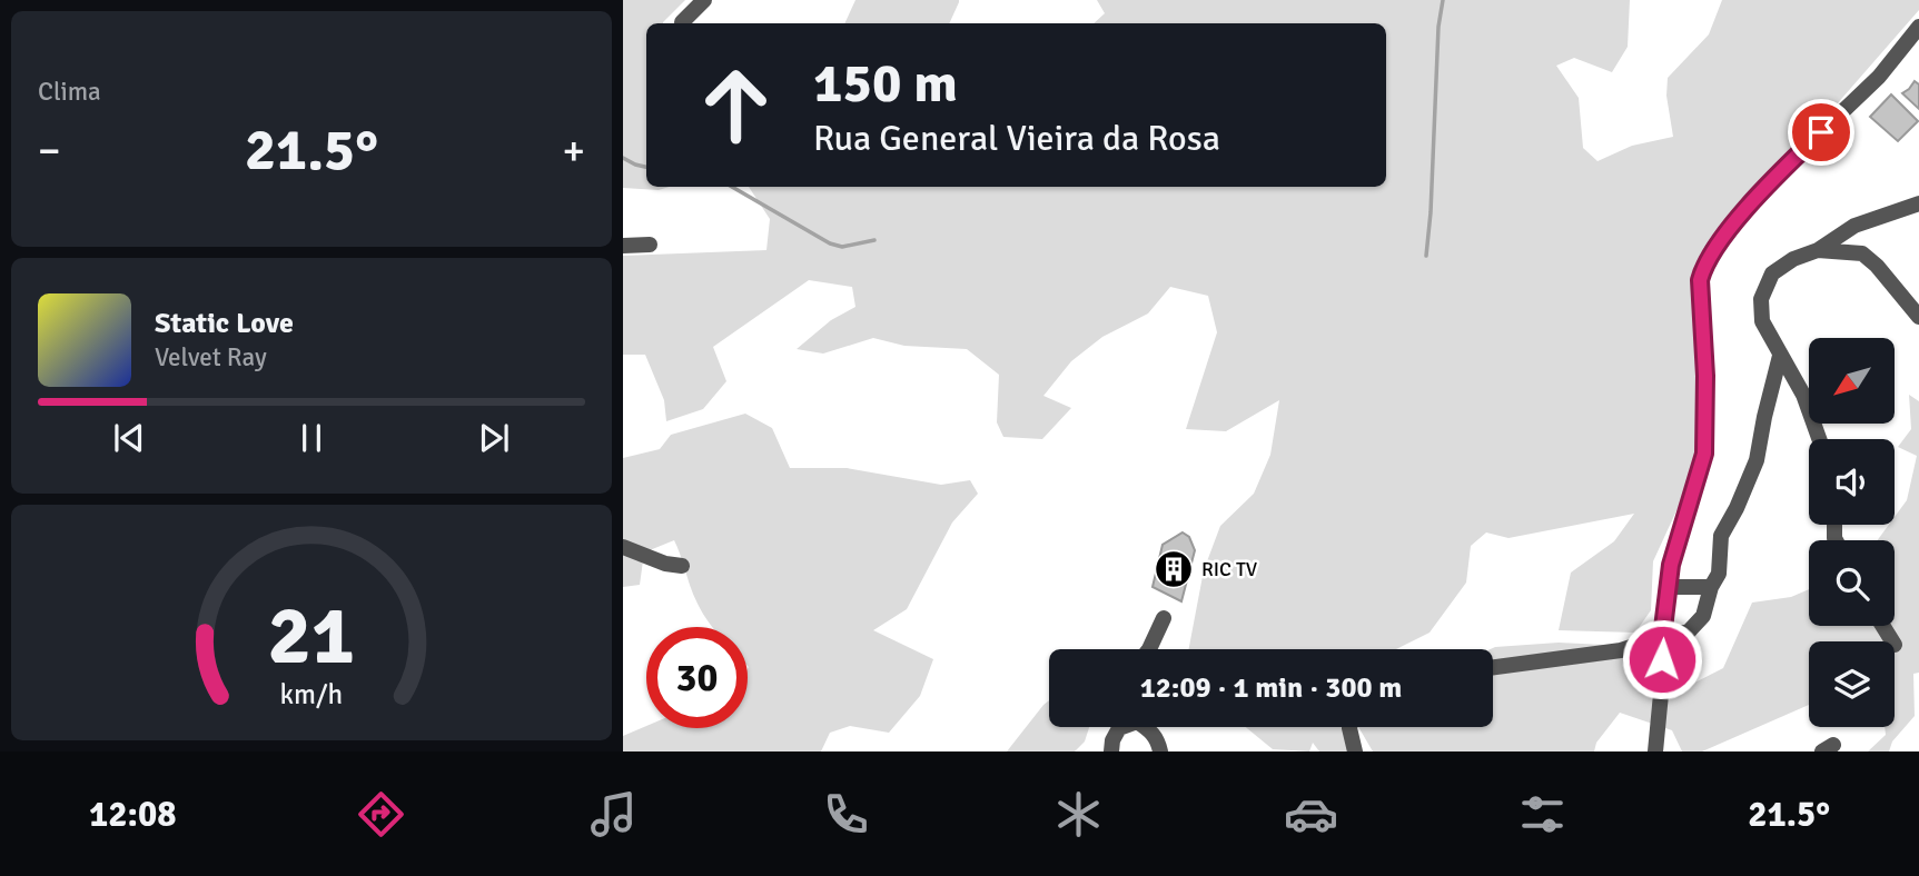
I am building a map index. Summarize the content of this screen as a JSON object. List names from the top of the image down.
{
  "places": {
    "building": ["RIC TV"]
  },
  "north": "bottom left",
  "page": {
    "tile": "Clima",
    "turn": ["150 m", "Rua General Vieira da Rosa"],
    "heat": ["−", "21.5°", "+"],
    "song": ["Static Love", "Velvet Ray"],
    "limit": "30",
    "trip": "12:09 · 1 min · 300 m",
    "tabs": ["12:08", "21.5°"],
    "gauge": ["21", "km/h"]
  }
}
